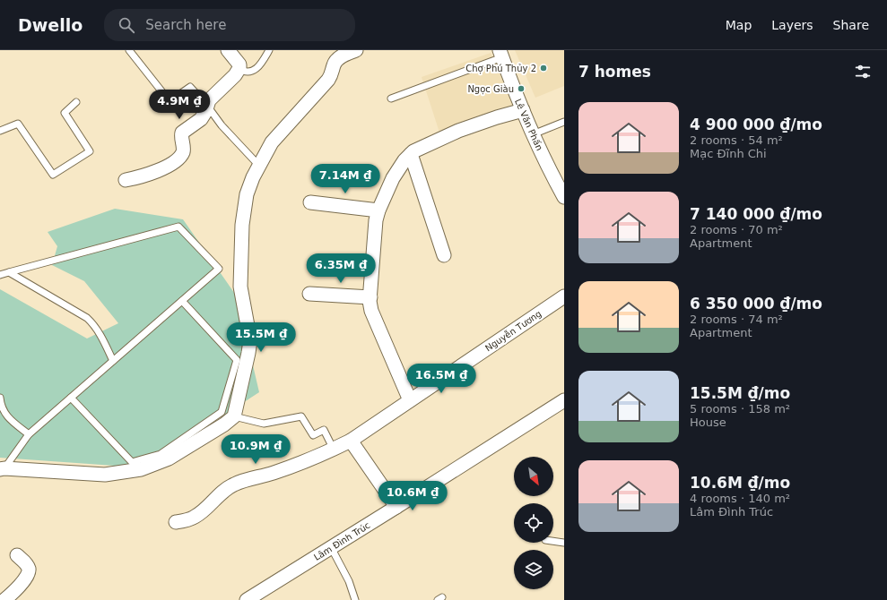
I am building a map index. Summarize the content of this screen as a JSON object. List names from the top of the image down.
{
  "streets": {
    "street": ["Lê Văn Phấn", "Nguyễn Tương", "Lâm Đình Trúc"]
  },
  "places": ["Chợ Phú Thủy 2", "Ngọc Giàu"],
  "north": "bottom right",
  "page": {
    "header": "Dwello",
    "search": "Search here",
    "nav": ["Map", "Layers", "Share"],
    "heading": "7 homes",
    "price": [
      "4.9M ₫",
      "7.14M ₫",
      "6.35M ₫",
      "15.5M ₫",
      "16.5M ₫",
      "10.9M ₫",
      "10.6M ₫"
    ],
    "list": [
      {
        "name": "4 900 000 ₫/mo",
        "note": "2 rooms · 54 m² · Mạc Đĩnh Chi"
      },
      {
        "name": "7 140 000 ₫/mo",
        "note": "2 rooms · 70 m² · Apartment"
      },
      {
        "name": "6 350 000 ₫/mo",
        "note": "2 rooms · 74 m² · Apartment"
      },
      {
        "name": "15.5M ₫/mo",
        "note": "5 rooms · 158 m² · House"
      },
      {
        "name": "10.6M ₫/mo",
        "note": "4 rooms · 140 m² · Lâm Đình Trúc"
      }
    ]
  }
}
